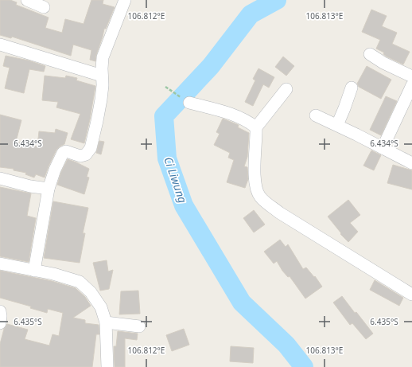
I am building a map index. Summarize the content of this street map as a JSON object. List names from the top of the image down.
{
  "water": ["Ci Liwung"],
  "coordinates": [
    "106.812°E",
    "106.813°E",
    "6.434°S",
    "6.435°S"
  ]
}
